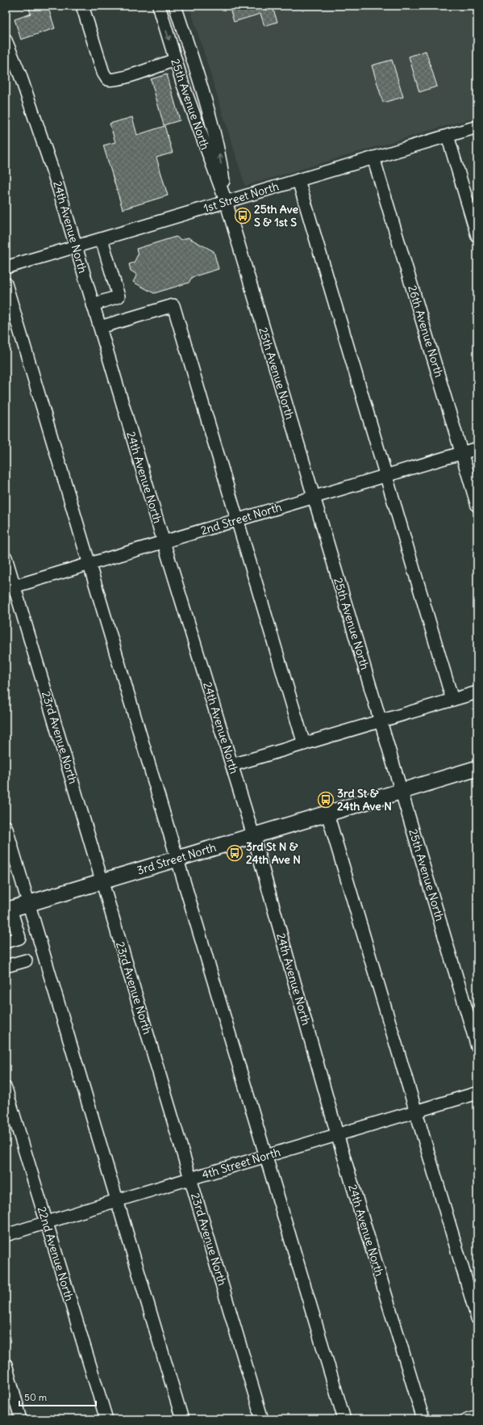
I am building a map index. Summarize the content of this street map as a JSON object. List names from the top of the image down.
{
  "streets": {
    "main road": ["3rd Street North"],
    "street": [
      "25th Avenue North",
      "1st Street North",
      "24th Avenue North",
      "26th Avenue North",
      "2nd Street North",
      "23rd Avenue North",
      "4th Street North",
      "22nd Avenue North"
    ]
  },
  "crossings": [
    ["25th Avenue North", "1st Street North"],
    ["25th Avenue North", "2nd Street North"],
    ["25th Avenue North", "3rd Street North"],
    ["1st Street North", "24th Avenue North"],
    ["1st Street North", "26th Avenue North"],
    ["24th Avenue North", "2nd Street North"],
    ["24th Avenue North", "3rd Street North"],
    ["24th Avenue North", "4th Street North"],
    ["26th Avenue North", "2nd Street North"],
    ["2nd Street North", "23rd Avenue North"],
    ["23rd Avenue North", "3rd Street North"],
    ["23rd Avenue North", "4th Street North"],
    ["4th Street North", "22nd Avenue North"]
  ],
  "places": {
    "bus stop": ["25th Ave S & 1st S", "3rd St & 24th Ave N", "3rd St N & 24th Ave N"]
  },
  "scale_bar": "50 m"
}
